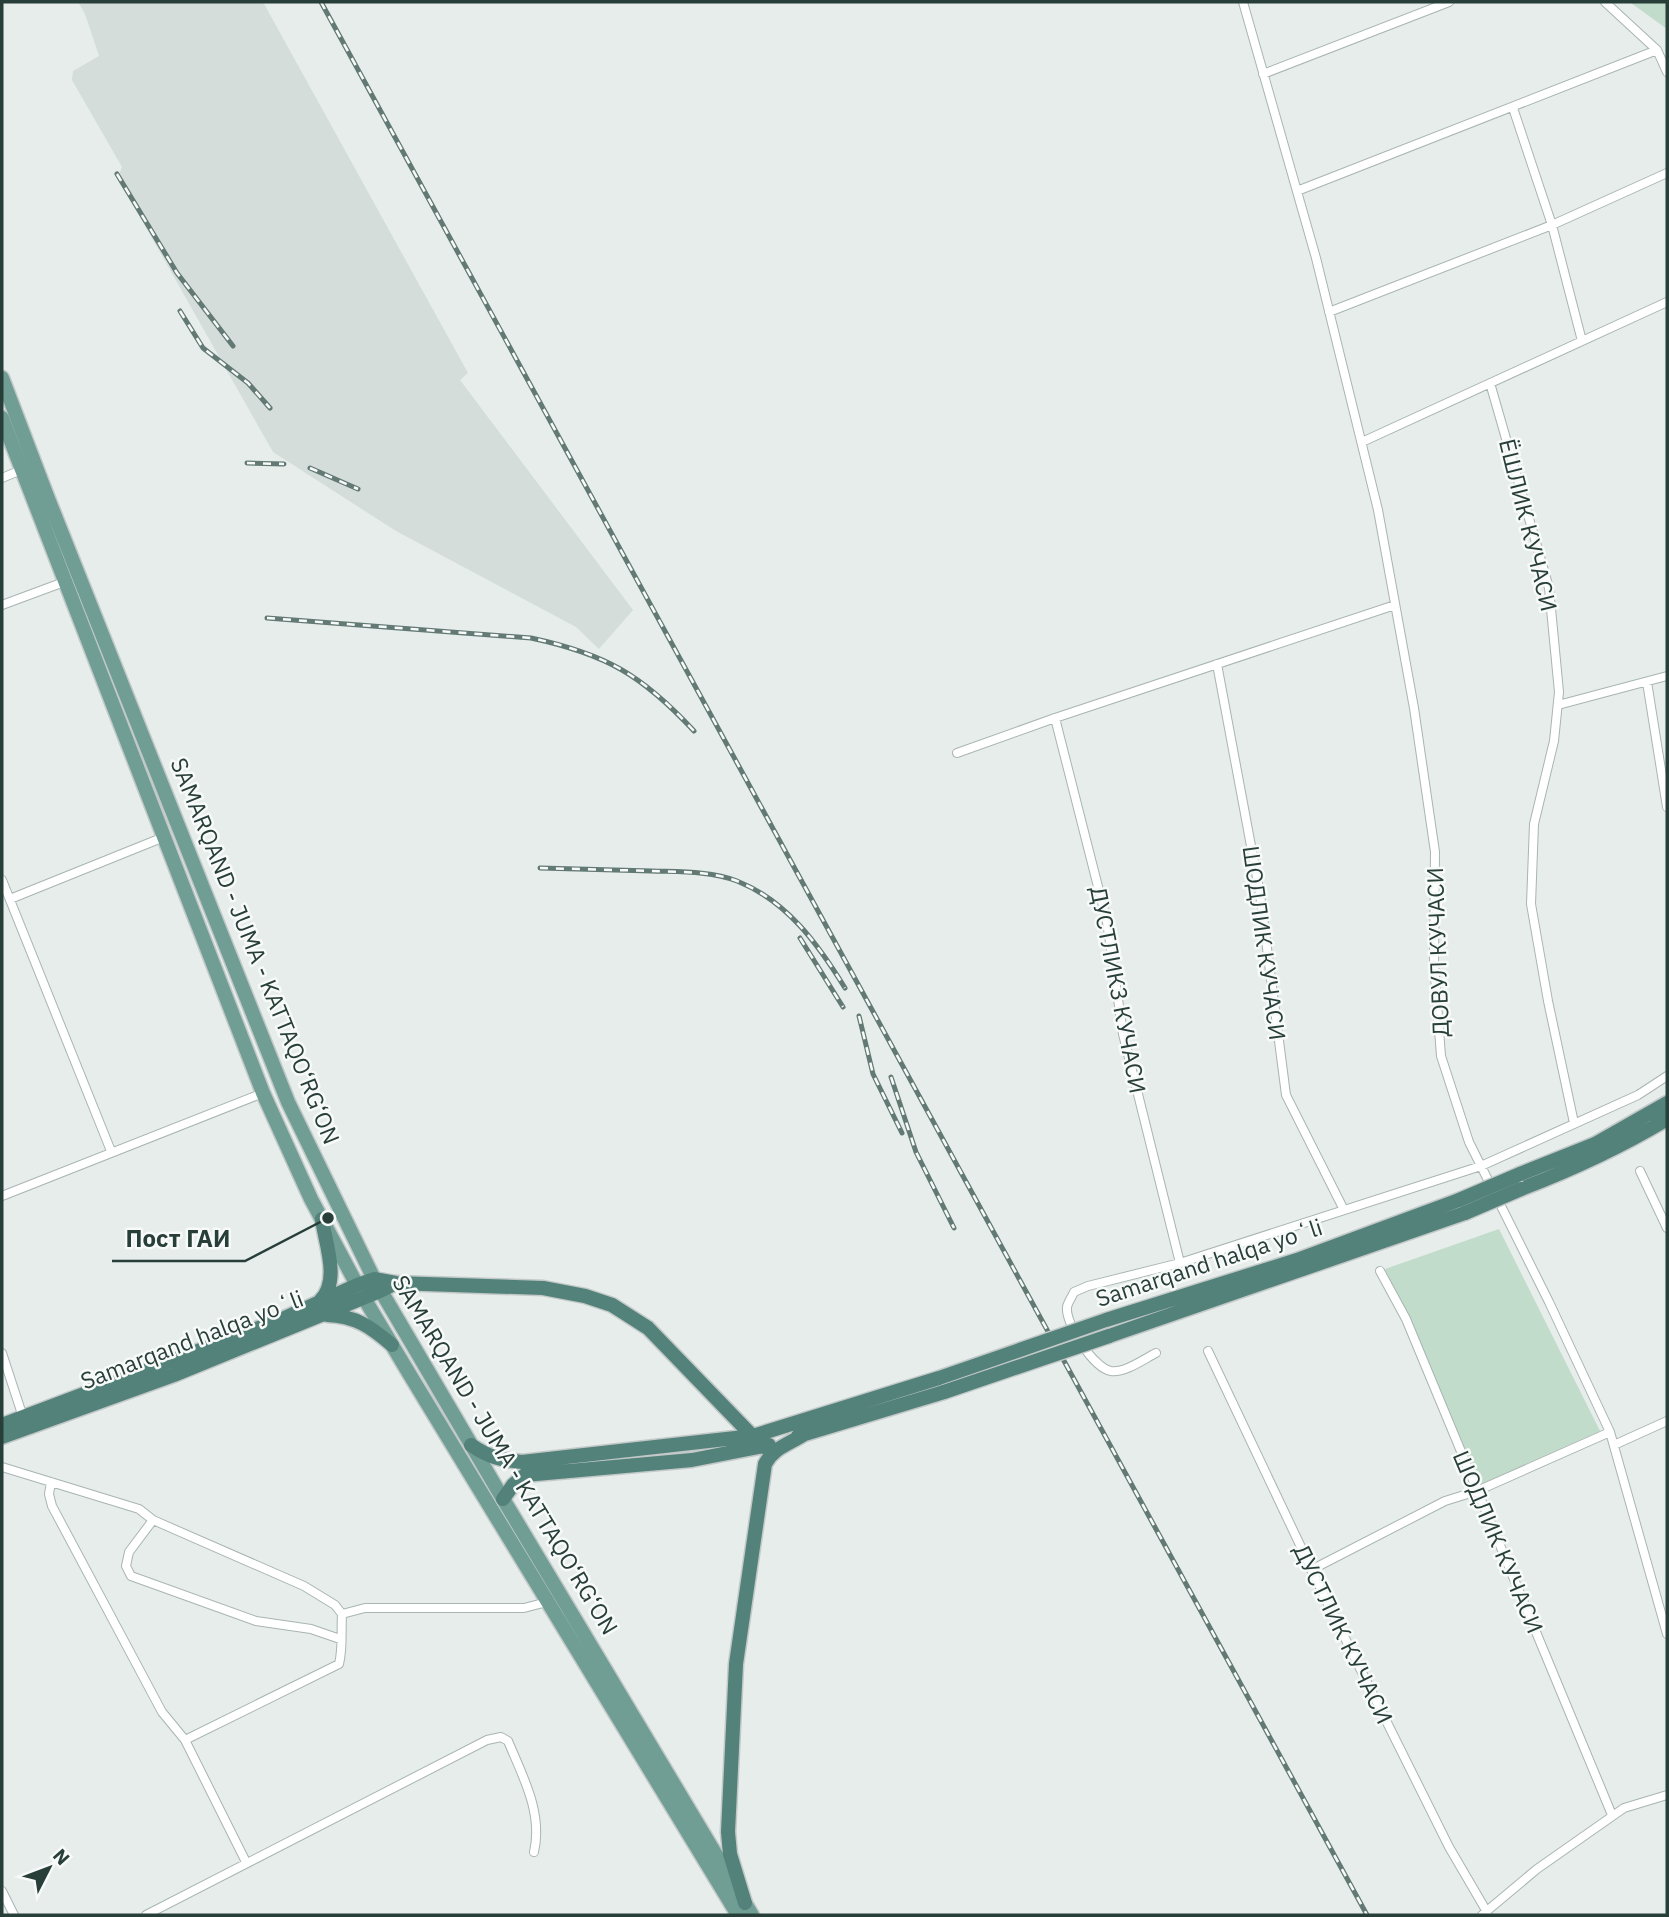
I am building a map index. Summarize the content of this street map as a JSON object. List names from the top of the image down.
{
  "streets": {
    "highway": ["Samarqand halqa yoʻli"],
    "main road": ["SAMARQAND - JUMA - KATTAQO‘RG‘ON"],
    "street": [
      "ЁШЛИК КУЧАСИ",
      "ШОДЛИК КУЧАСИ",
      "ДОВУЛ КУЧАСИ",
      "ДУСТЛИК3 КУЧАСИ",
      "ДУСТЛИК КУЧАСИ"
    ]
  },
  "crossings": [
    ["SAMARQAND - JUMA - KATTAQO‘RG‘ON", "Samarqand halqa yoʻli"]
  ],
  "places": ["Пост ГАИ"],
  "north": "top right"
}
